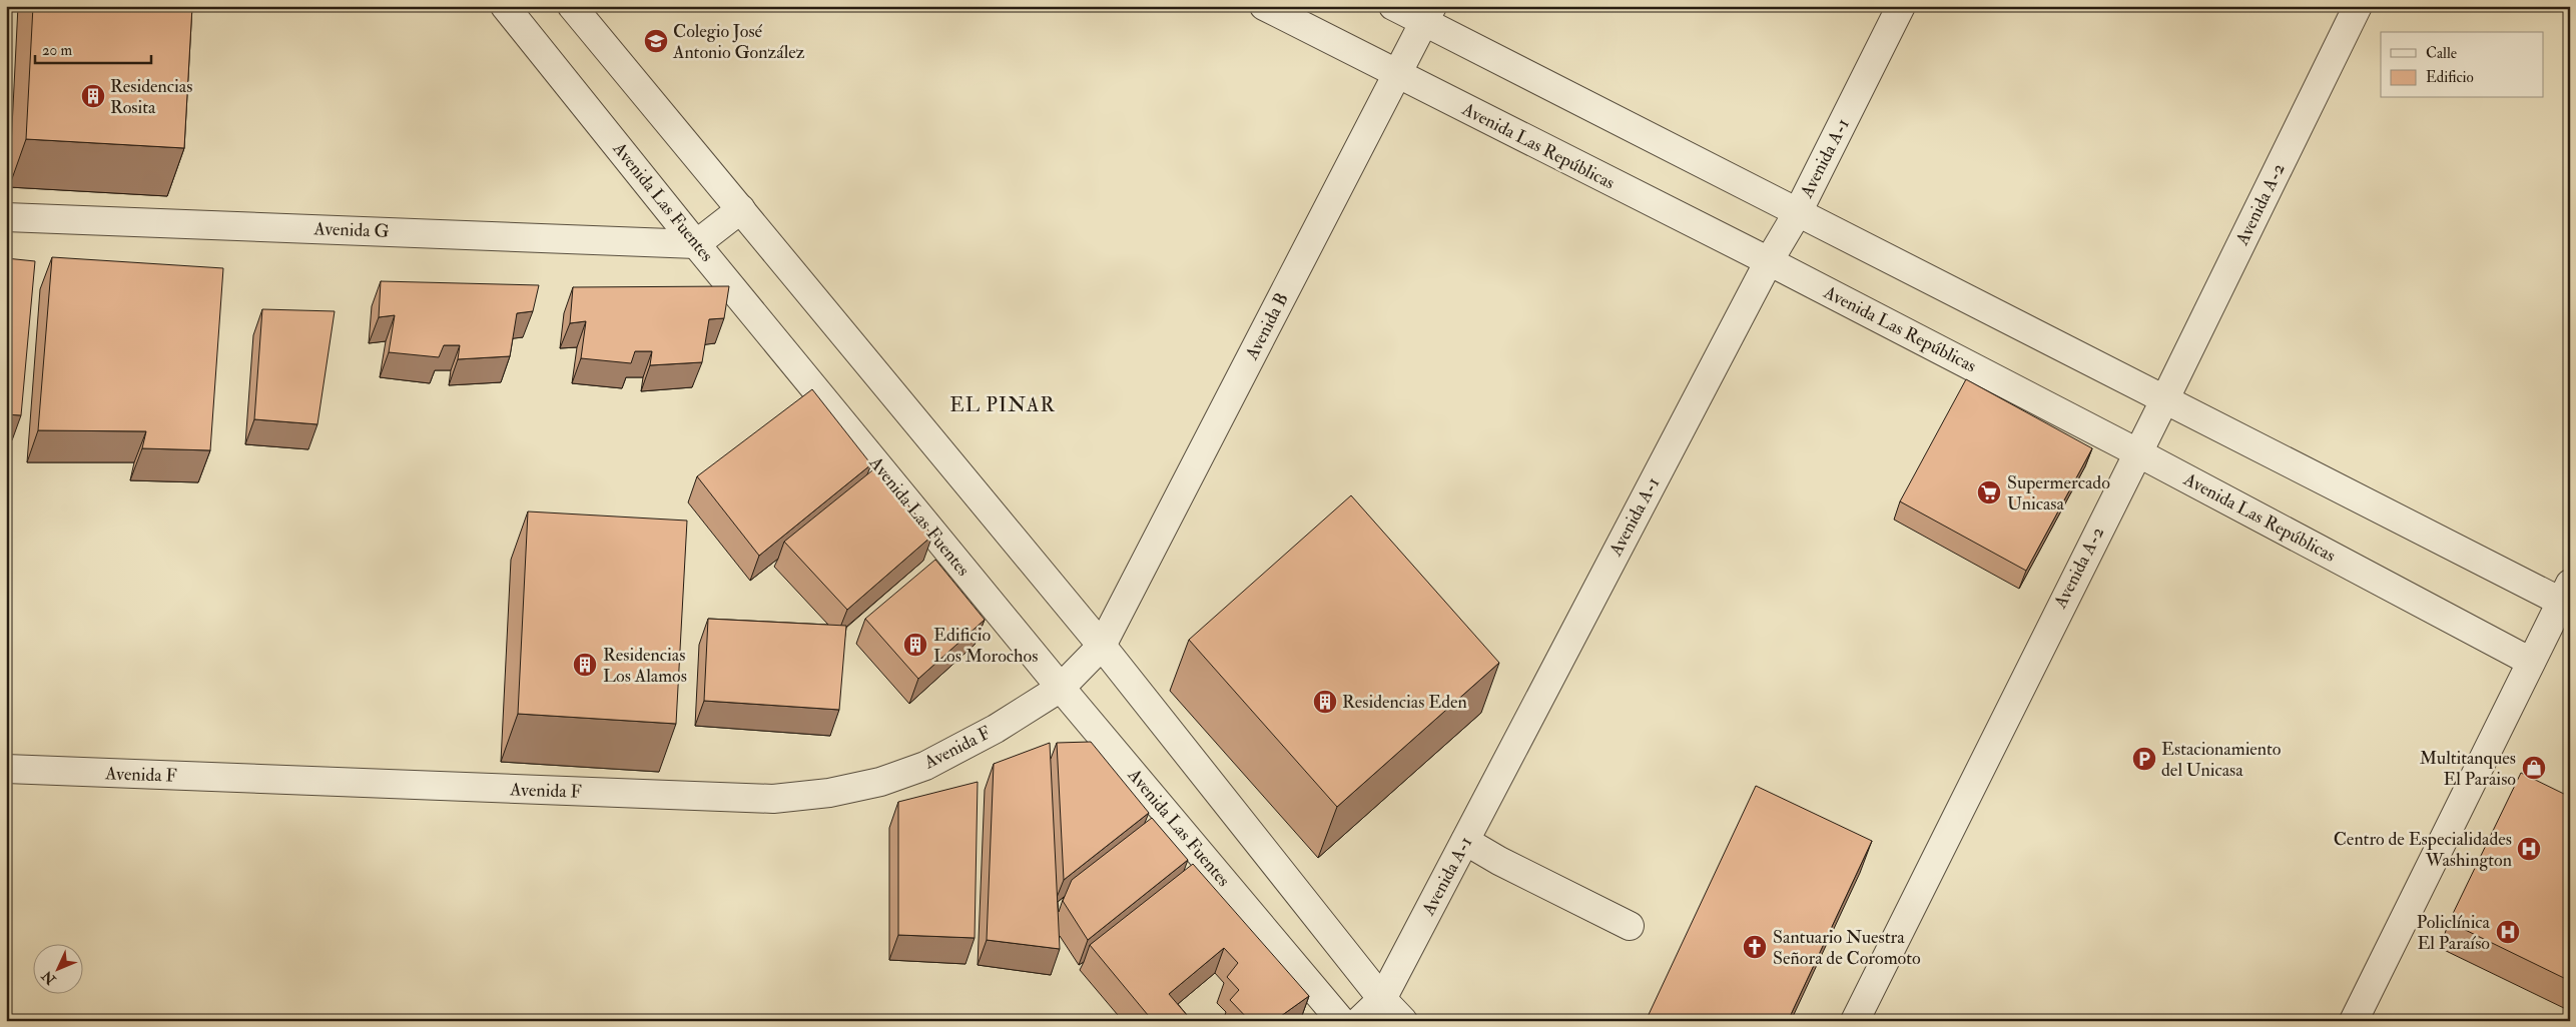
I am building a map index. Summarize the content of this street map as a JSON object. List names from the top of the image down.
{
  "streets": {
    "street": [
      "Avenida Las Repúblicas",
      "Avenida A-1",
      "Avenida Las Fuentes",
      "Avenida A-2",
      "Avenida G",
      "Avenida B",
      "Avenida F"
    ]
  },
  "crossings": [
    ["Avenida Las Repúblicas", "Avenida A-1"],
    ["Avenida Las Repúblicas", "Avenida A-2"],
    ["Avenida Las Repúblicas", "Avenida B"],
    ["Avenida Las Fuentes", "Avenida G"],
    ["Avenida Las Fuentes", "Avenida B"],
    ["Avenida Las Fuentes", "Avenida F"],
    ["Avenida B", "Avenida F"]
  ],
  "districts": ["EL PINAR"],
  "places": {
    "school or university": ["Colegio José Antonio González"],
    "building": [
      "Residencias Rosita",
      "Edificio Los Morochos",
      "Residencias Los Alamos",
      "Residencias Eden"
    ],
    "supermarket": ["Supermercado Unicasa"],
    "parking": ["Estacionamiento del Unicasa"],
    "shop": ["Multitanques El Paraiso"],
    "hospital": ["Centro de Especialidades Washington", "Policlínica El Paraíso"],
    "church": ["Santuario Nuestra Señora de Coromoto"]
  },
  "legend": ["Calle", "Edificio"],
  "scale_bar": "20 m",
  "north": "bottom left"
}
